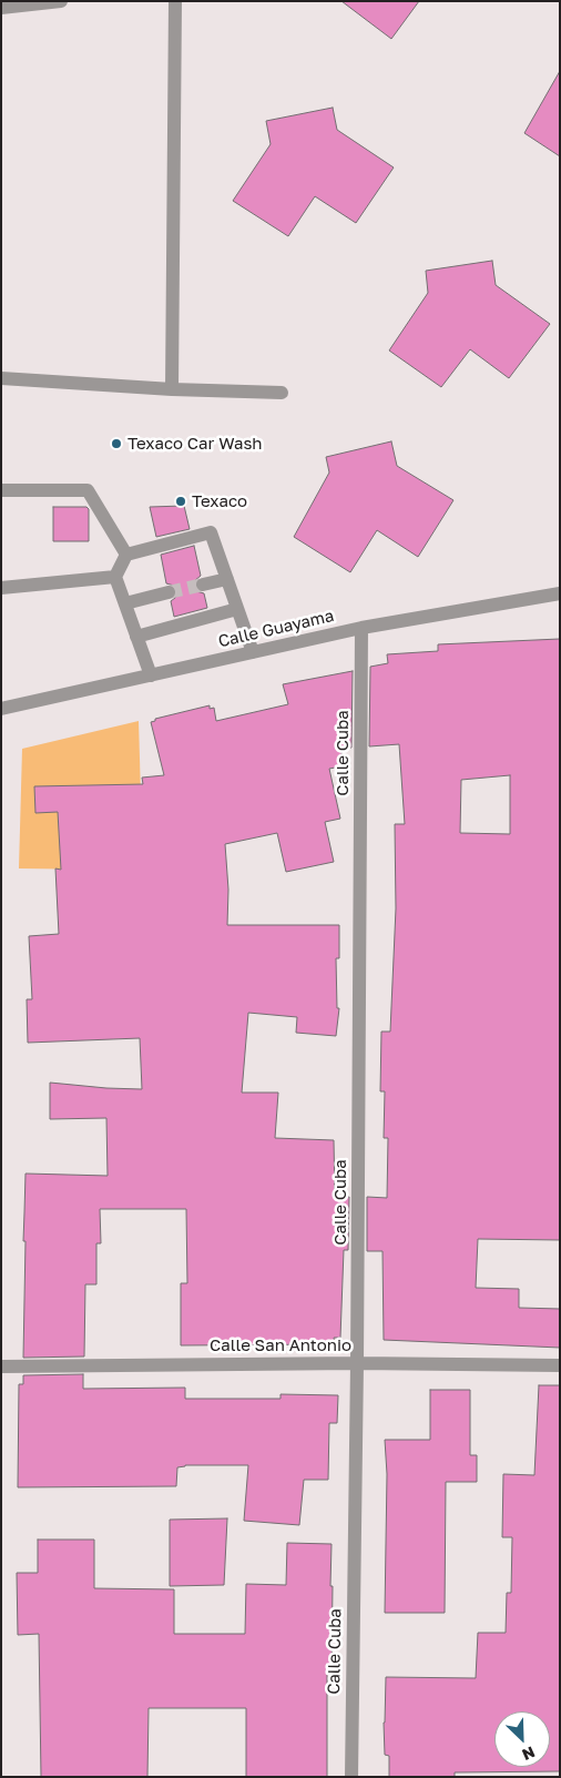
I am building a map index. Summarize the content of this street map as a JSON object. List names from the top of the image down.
{
  "streets": {
    "street": ["Calle Guayama", "Calle Cuba", "Calle San Antonio"]
  },
  "crossings": [
    ["Calle Guayama", "Calle Cuba"],
    ["Calle Cuba", "Calle San Antonio"]
  ],
  "places": ["Texaco Car Wash", "Texaco"],
  "north": "bottom right"
}
